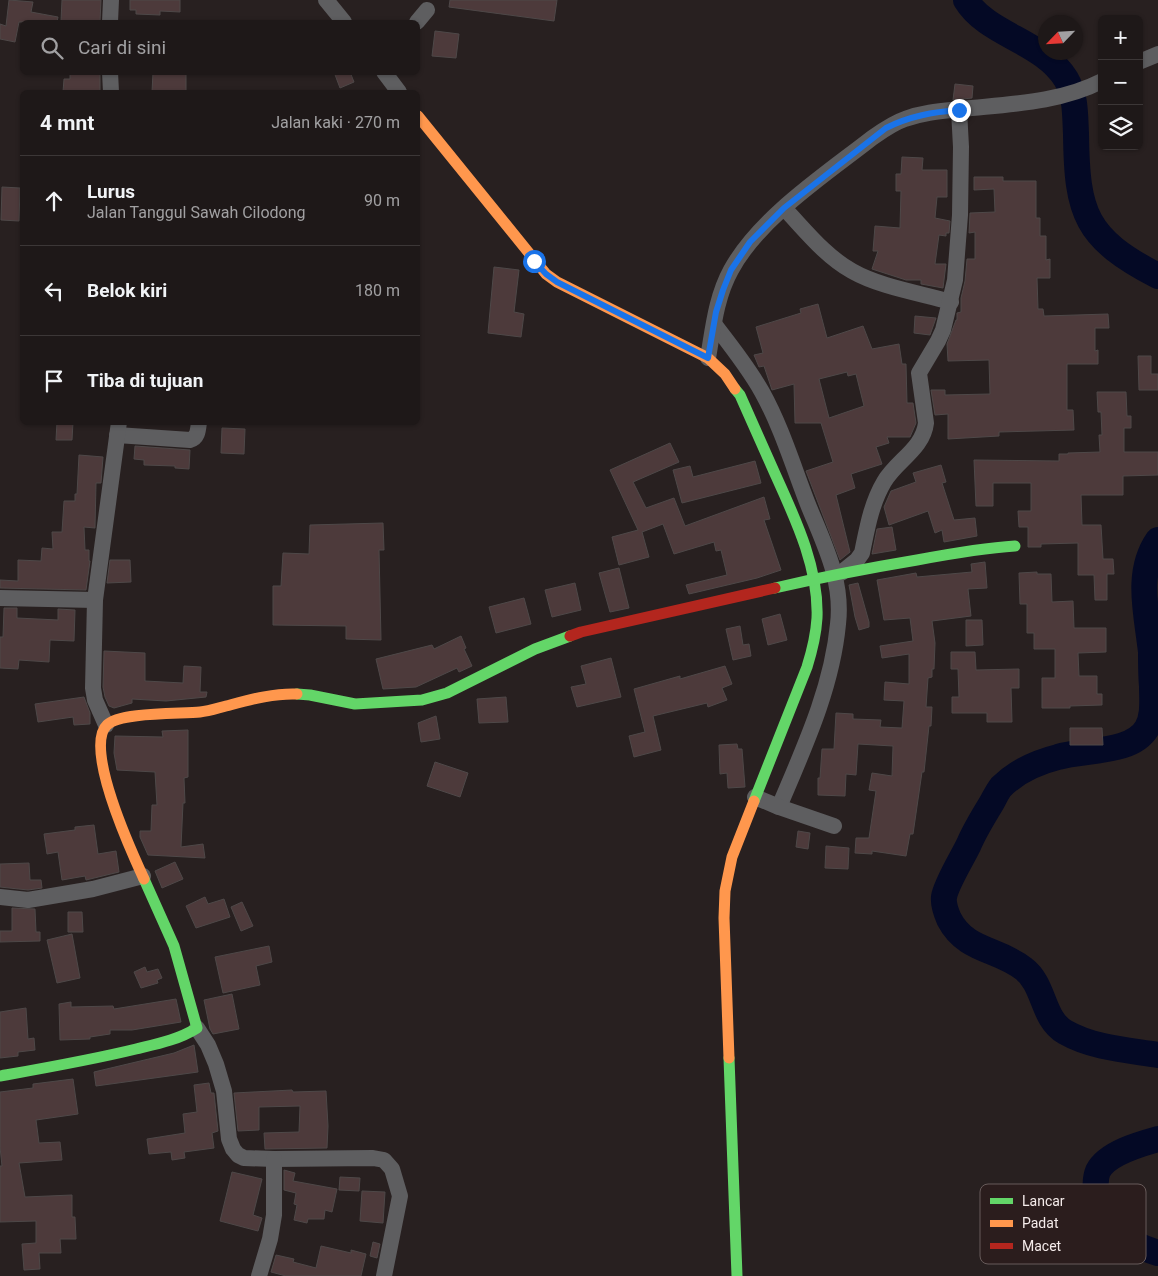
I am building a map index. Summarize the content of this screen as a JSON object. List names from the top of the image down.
{
  "legend": ["Lancar", "Padat", "Macet"],
  "north": "bottom left",
  "page": {
    "map_buttons": ["+", "−"],
    "search": "Cari di sini",
    "heading": ["4 mnt", "Jalan kaki · 270 m"],
    "list": [
      ["Lurus", "Jalan Tanggul Sawah Cilodong", "90 m"],
      ["Belok kiri", "180 m"],
      "Tiba di tujuan"
    ]
  }
}
